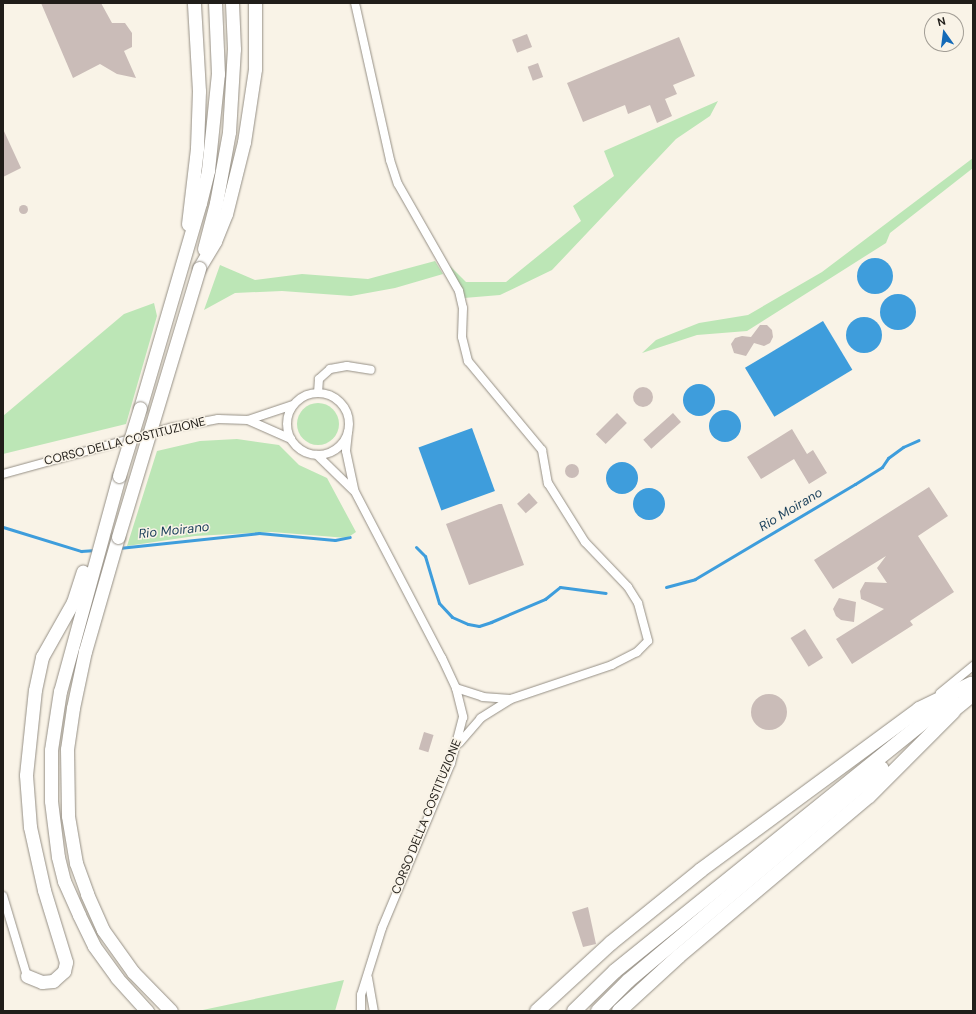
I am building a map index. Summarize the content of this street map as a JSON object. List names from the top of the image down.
{
  "streets": {
    "street": ["CORSO DELLA COSTITUZIONE"]
  },
  "water": ["Rio Moirano"],
  "north": "top"
}
